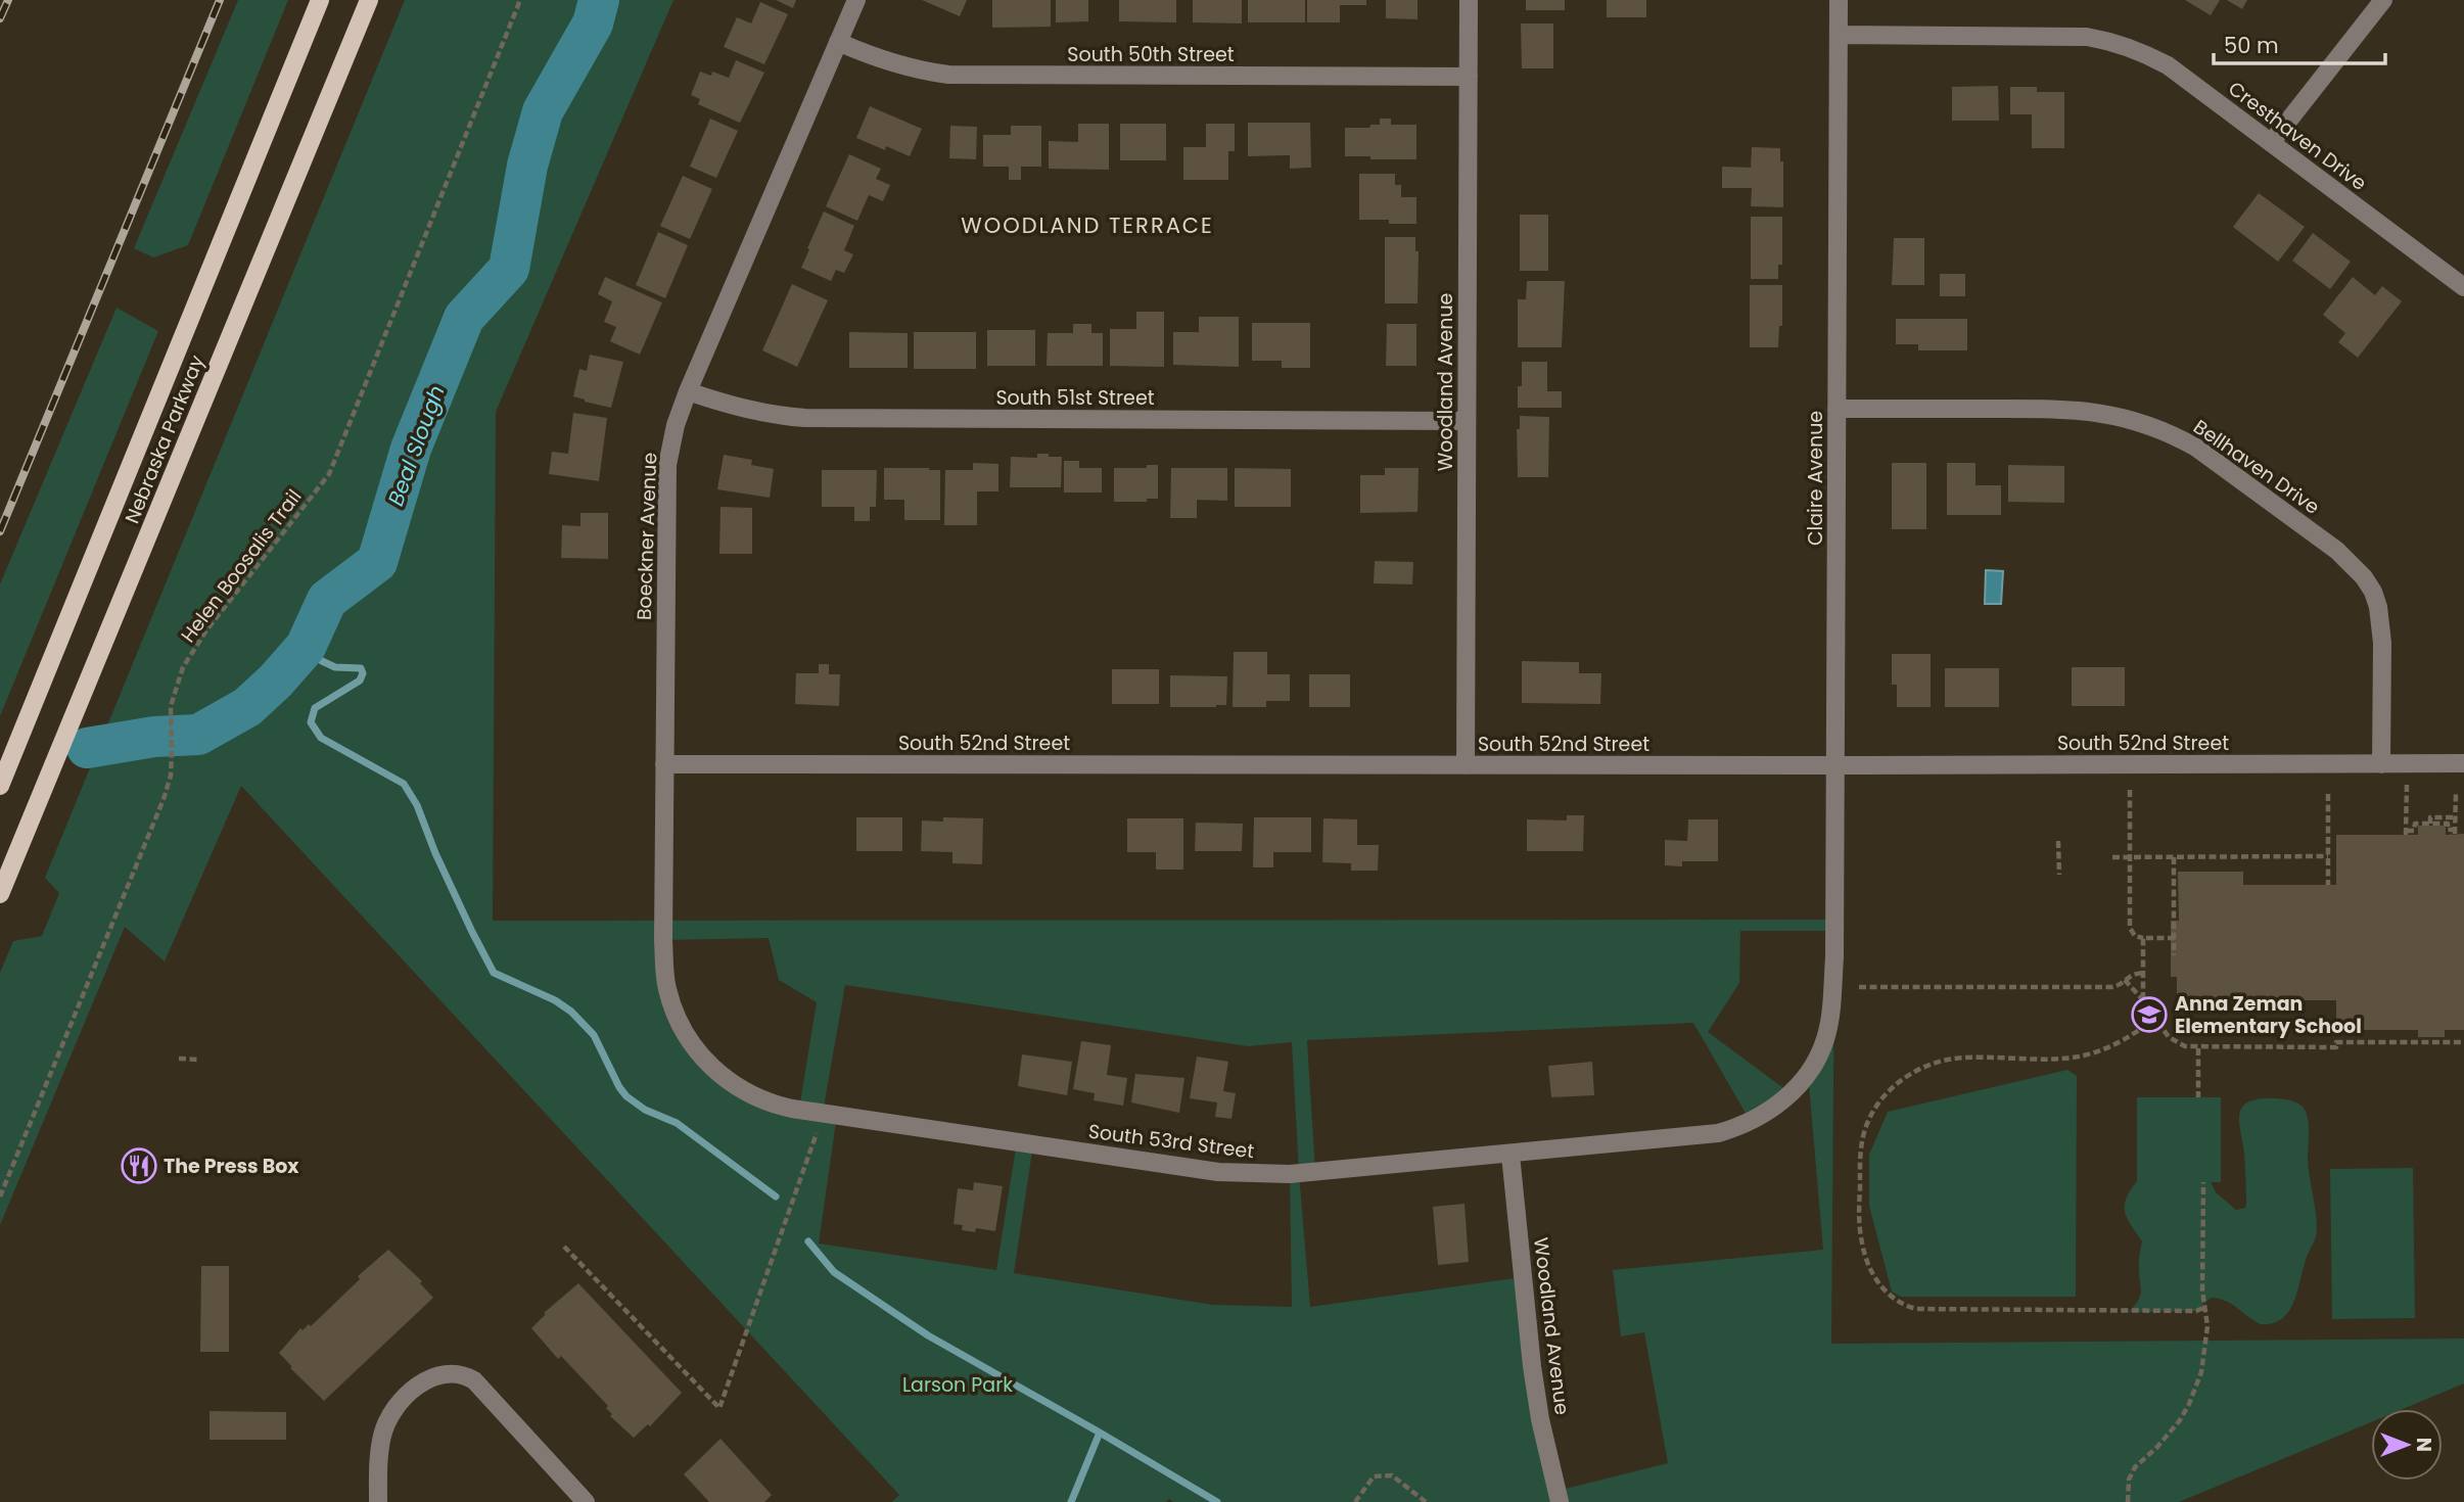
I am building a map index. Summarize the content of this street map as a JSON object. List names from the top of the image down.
{
  "streets": {
    "main road": ["Nebraska Parkway"],
    "street": [
      "South 50th Street",
      "Cresthaven Drive",
      "Woodland Avenue",
      "South 51st Street",
      "Bellhaven Drive",
      "Claire Avenue",
      "Boeckner Avenue",
      "South 52nd Street",
      "South 53rd Street"
    ],
    "path": ["Helen Boosalis Trail"]
  },
  "crossings": [
    ["South 50th Street", "Woodland Avenue"],
    ["South 50th Street", "Boeckner Avenue"],
    ["Cresthaven Drive", "Claire Avenue"],
    ["Woodland Avenue", "South 51st Street"],
    ["Woodland Avenue", "South 52nd Street"],
    ["Woodland Avenue", "South 53rd Street"],
    ["South 51st Street", "Boeckner Avenue"],
    ["Bellhaven Drive", "Claire Avenue"],
    ["Bellhaven Drive", "South 52nd Street"],
    ["Claire Avenue", "South 52nd Street"],
    ["Claire Avenue", "South 53rd Street"],
    ["Boeckner Avenue", "South 52nd Street"],
    ["Boeckner Avenue", "South 53rd Street"]
  ],
  "districts": ["WOODLAND TERRACE"],
  "water": ["Beal Slough"],
  "parks": ["Larson Park"],
  "places": {
    "school or university": ["Anna Zeman Elementary School"],
    "restaurant": ["The Press Box"]
  },
  "scale_bar": "50 m",
  "north": "right"
}
